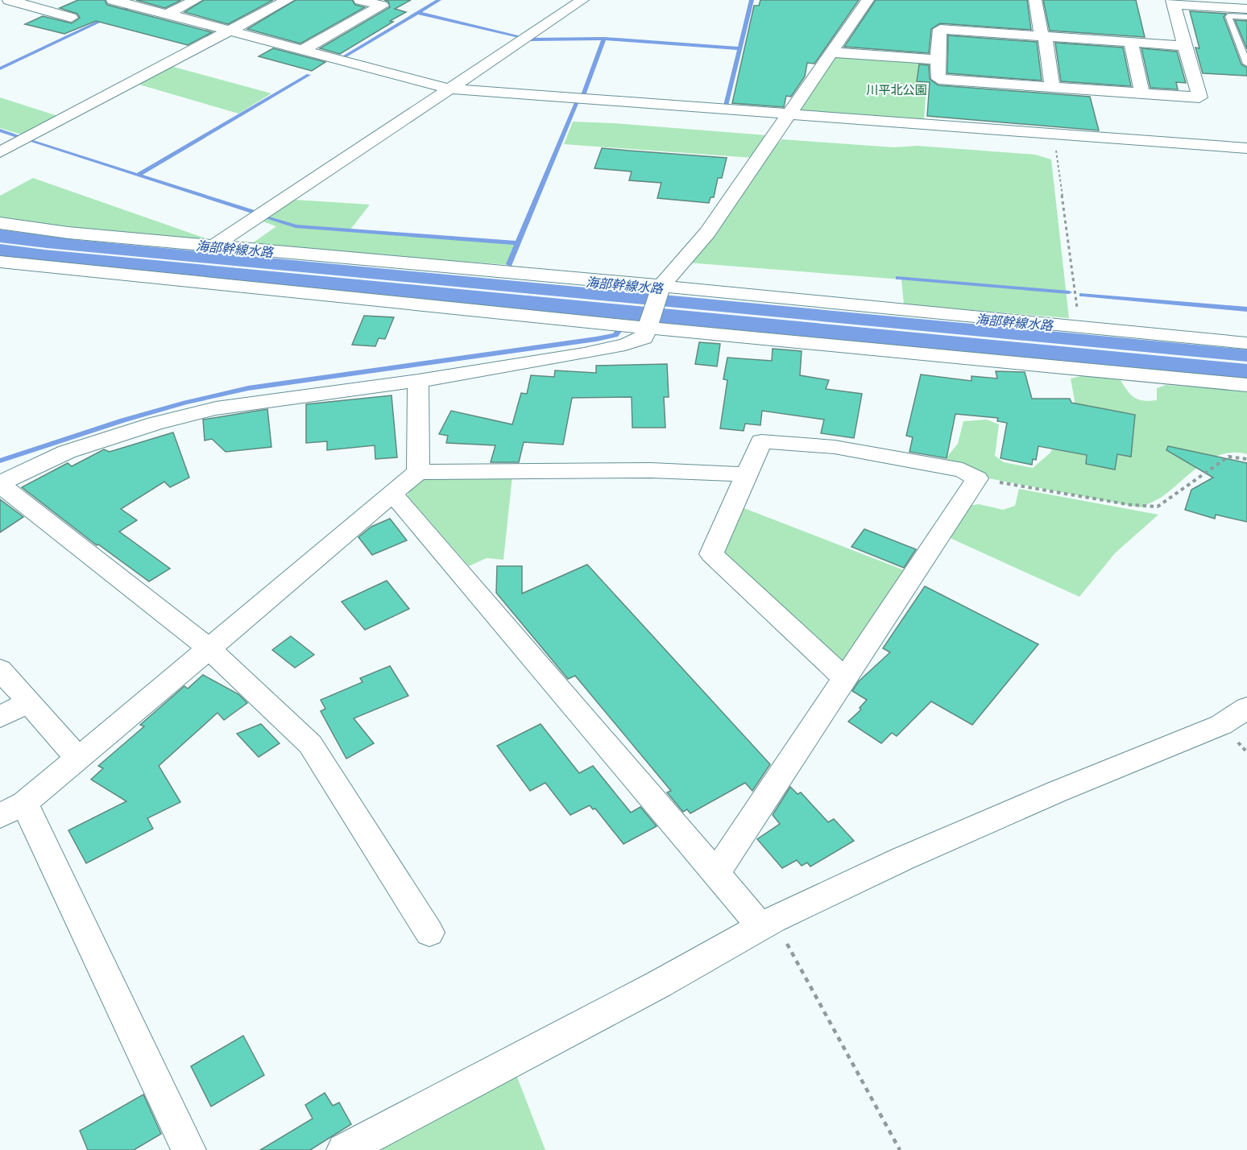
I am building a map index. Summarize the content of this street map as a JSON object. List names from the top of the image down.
{
  "water": ["海部幹線水路"],
  "parks": ["川平北公園"]
}
